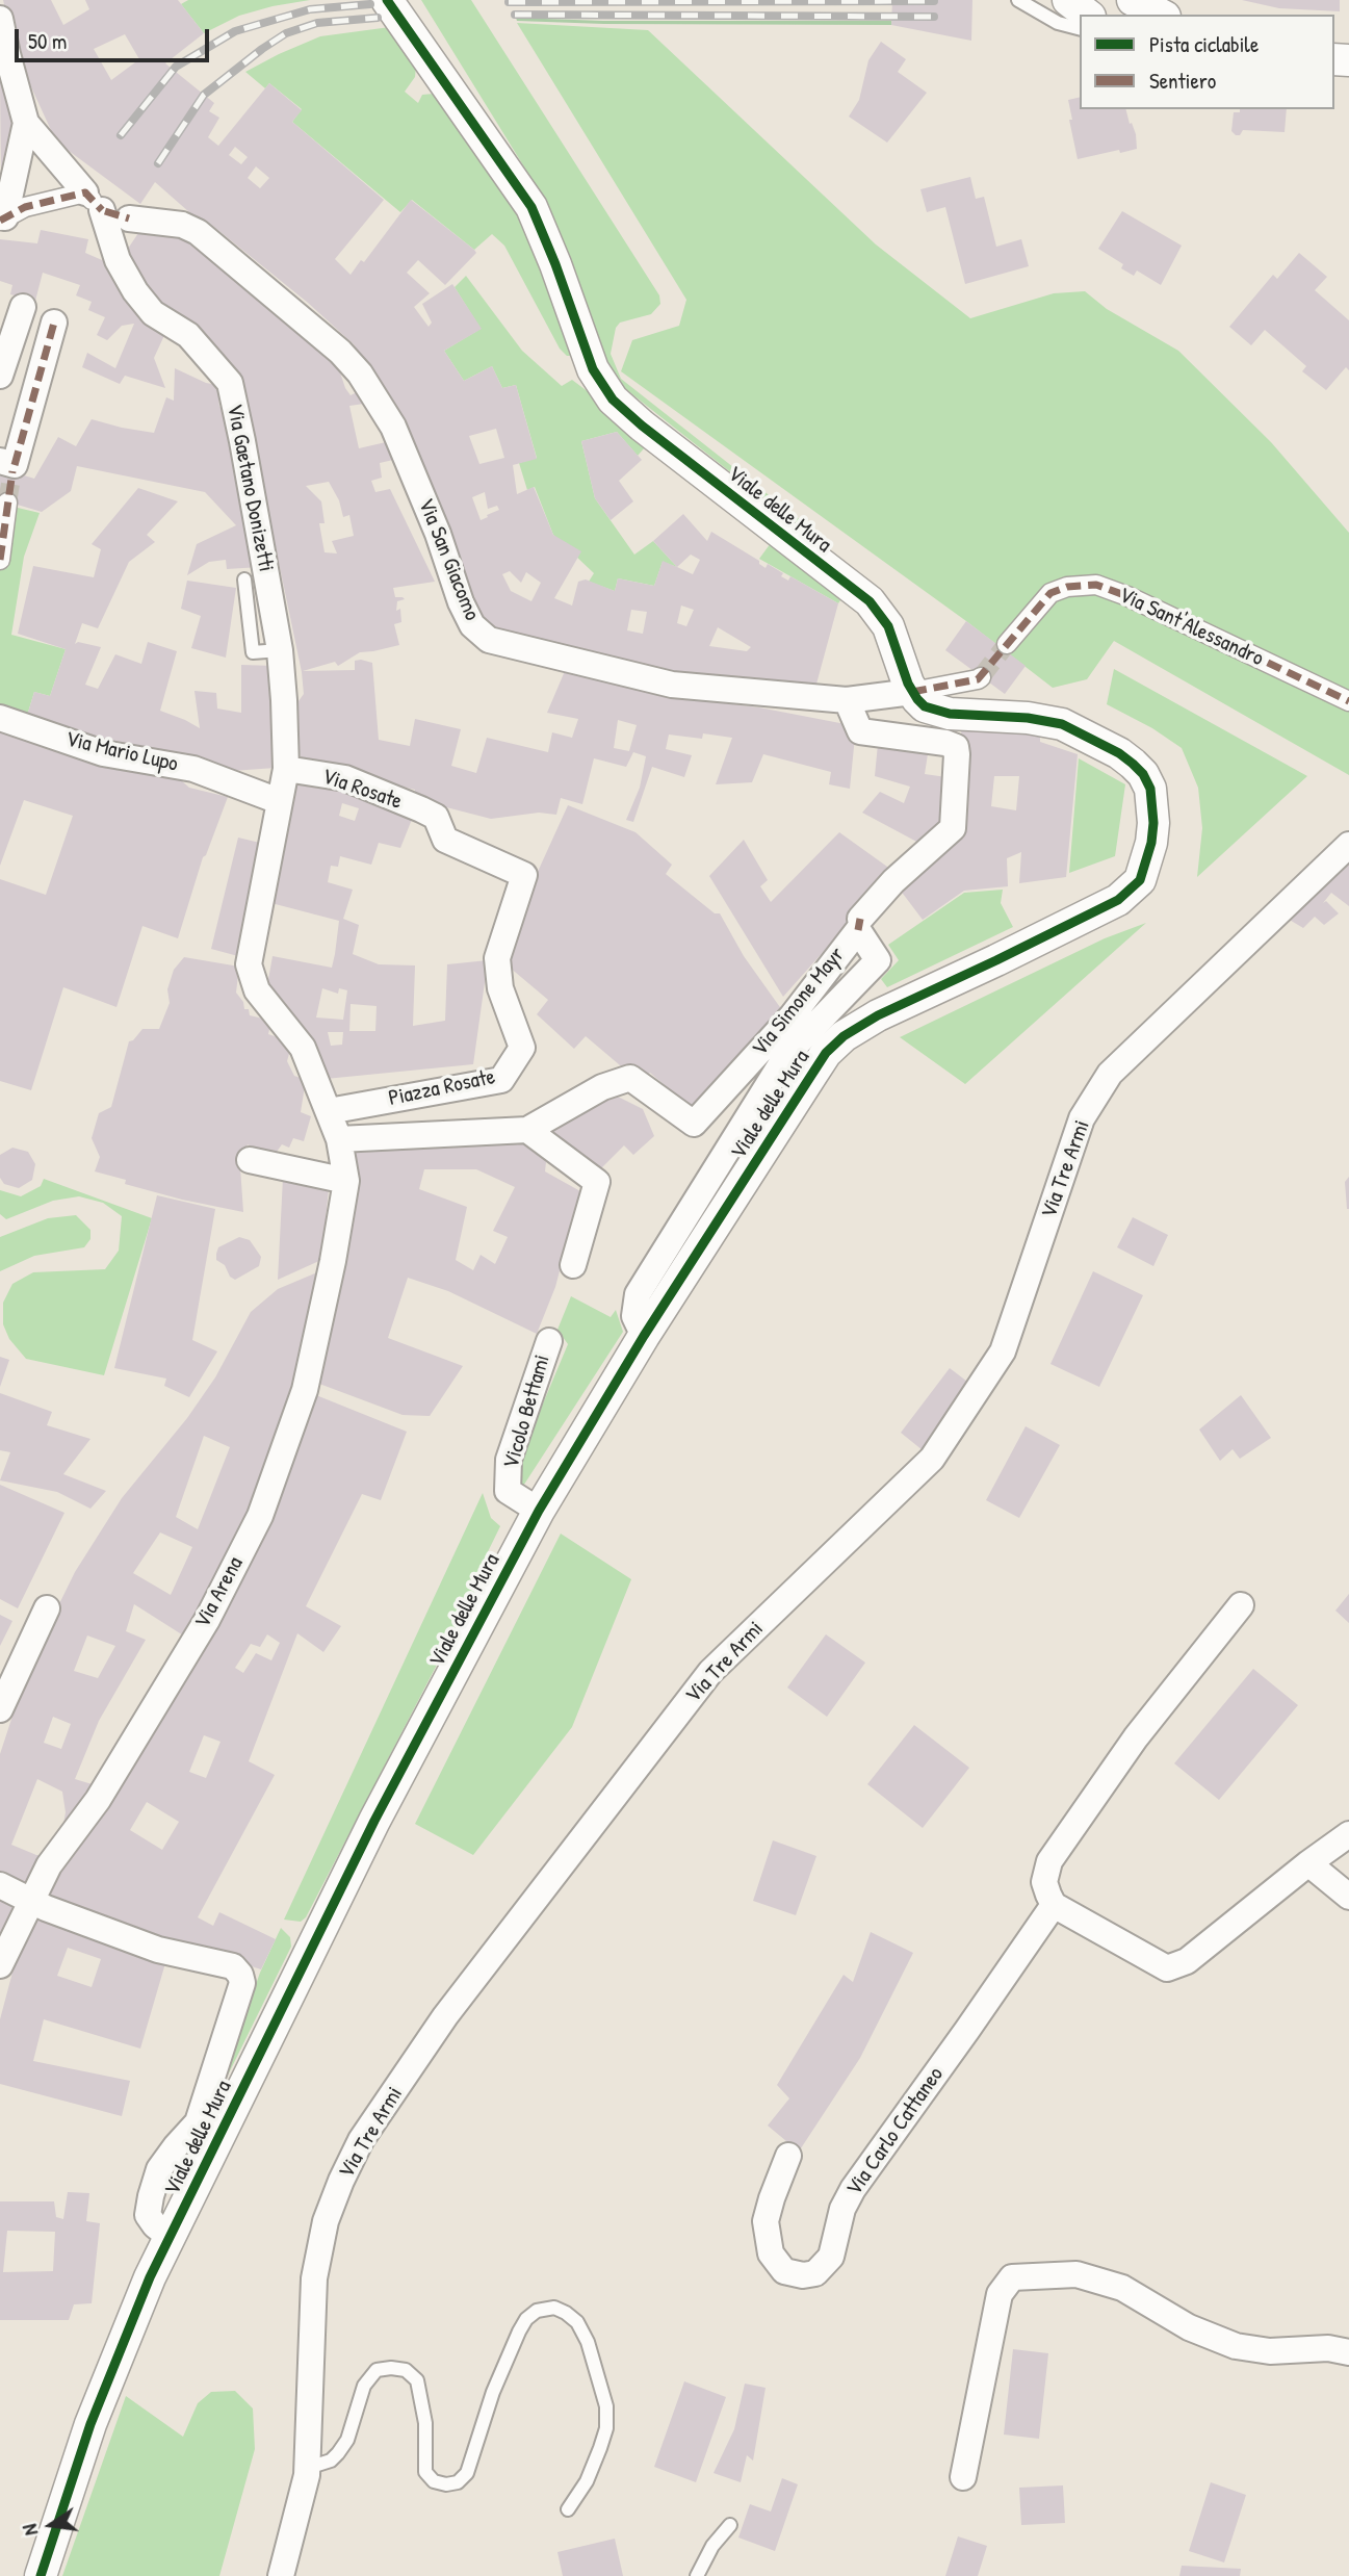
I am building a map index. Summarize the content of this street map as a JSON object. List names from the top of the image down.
{
  "streets": {
    "street": [
      "Via Gaetano Donizetti",
      "Viale delle Mura",
      "Via San Giacomo",
      "Via Sant'Alessandro",
      "Via Mario Lupo",
      "Via Rosate",
      "Via Simone Mayr",
      "Piazza Rosate",
      "Via Tre Armi",
      "Vicolo Bettami",
      "Via Arena",
      "Via Carlo Cattaneo"
    ]
  },
  "crossings": [
    ["Via Gaetano Donizetti", "Via San Giacomo"],
    ["Via Gaetano Donizetti", "Via Mario Lupo"],
    ["Via Gaetano Donizetti", "Via Rosate"],
    ["Via Gaetano Donizetti", "Piazza Rosate"],
    ["Viale delle Mura", "Via San Giacomo"],
    ["Viale delle Mura", "Via Simone Mayr"],
    ["Viale delle Mura", "Vicolo Bettami"],
    ["Via Rosate", "Piazza Rosate"],
    ["Via Simone Mayr", "Via Arena"]
  ],
  "legend": ["Pista ciclabile", "Sentiero"],
  "scale_bar": "50 m",
  "north": "left"
}
